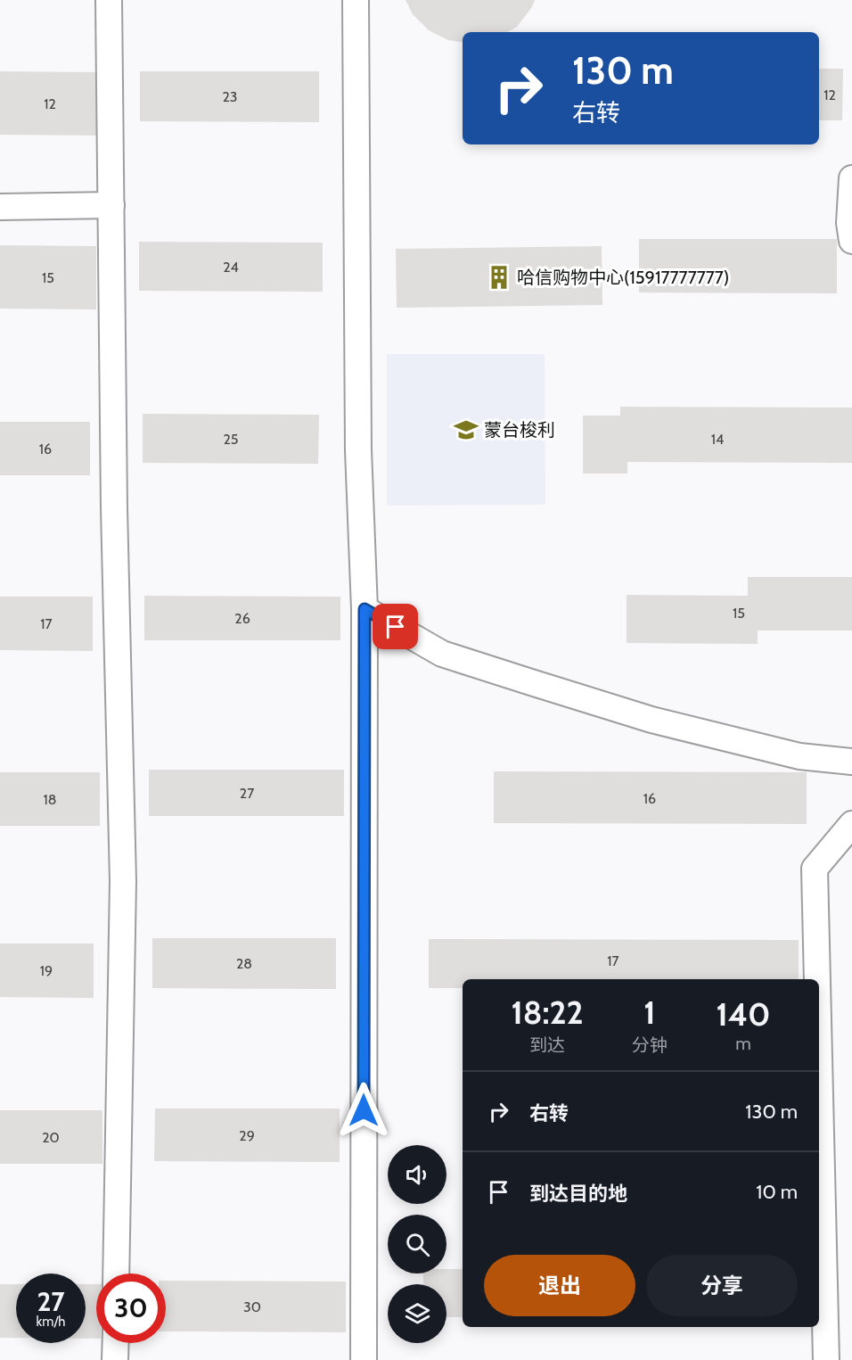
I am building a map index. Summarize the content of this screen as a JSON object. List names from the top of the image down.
{
  "places": {
    "building": ["哈信购物中心(15917777777)"],
    "school or university": ["蒙台梭利"]
  },
  "house_numbers": [
    "12",
    "23",
    "12",
    "24",
    "15",
    "25",
    "14",
    "16",
    "15",
    "26",
    "17",
    "27",
    "16",
    "18",
    "17",
    "28",
    "19",
    "29",
    "20",
    "30"
  ],
  "page": {
    "turn": ["130 m", "右转"],
    "eta": [
      "18:22",
      "到达",
      "1",
      "分钟",
      "140",
      "m"
    ],
    "list": [
      {
        "name": "右转",
        "value": "130 m"
      },
      {
        "name": "到达目的地",
        "value": "10 m"
      }
    ],
    "buttons": ["退出", "分享"],
    "speed": "27 km/h",
    "limit": "30"
  }
}
